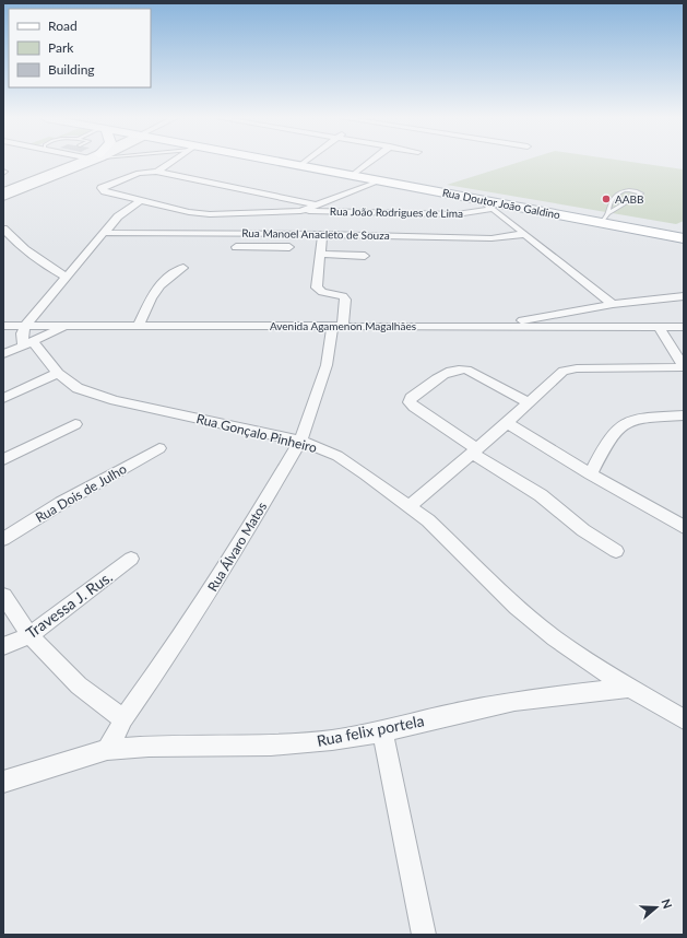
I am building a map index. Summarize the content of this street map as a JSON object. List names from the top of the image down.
{
  "streets": {
    "main road": ["Rua Doutor João Galdino"],
    "street": [
      "Rua João Rodrigues de Lima",
      "Rua Manoel Anacleto de Souza",
      "Avenida Agamenon Magalhães",
      "Rua Gonçalo Pinheiro",
      "Rua Dois de Julho",
      "Rua Álvaro Matos",
      "Travessa J. Rus.",
      "Rua felix portela"
    ]
  },
  "crossings": [
    ["Rua Doutor João Galdino", "Rua João Rodrigues de Lima"],
    ["Avenida Agamenon Magalhães", "Rua Álvaro Matos"],
    ["Rua Gonçalo Pinheiro", "Rua Álvaro Matos"],
    ["Rua Gonçalo Pinheiro", "Rua felix portela"],
    ["Rua Álvaro Matos", "Rua felix portela"]
  ],
  "places": ["AABB"],
  "legend": ["Road", "Park", "Building"],
  "north": "right"
}
